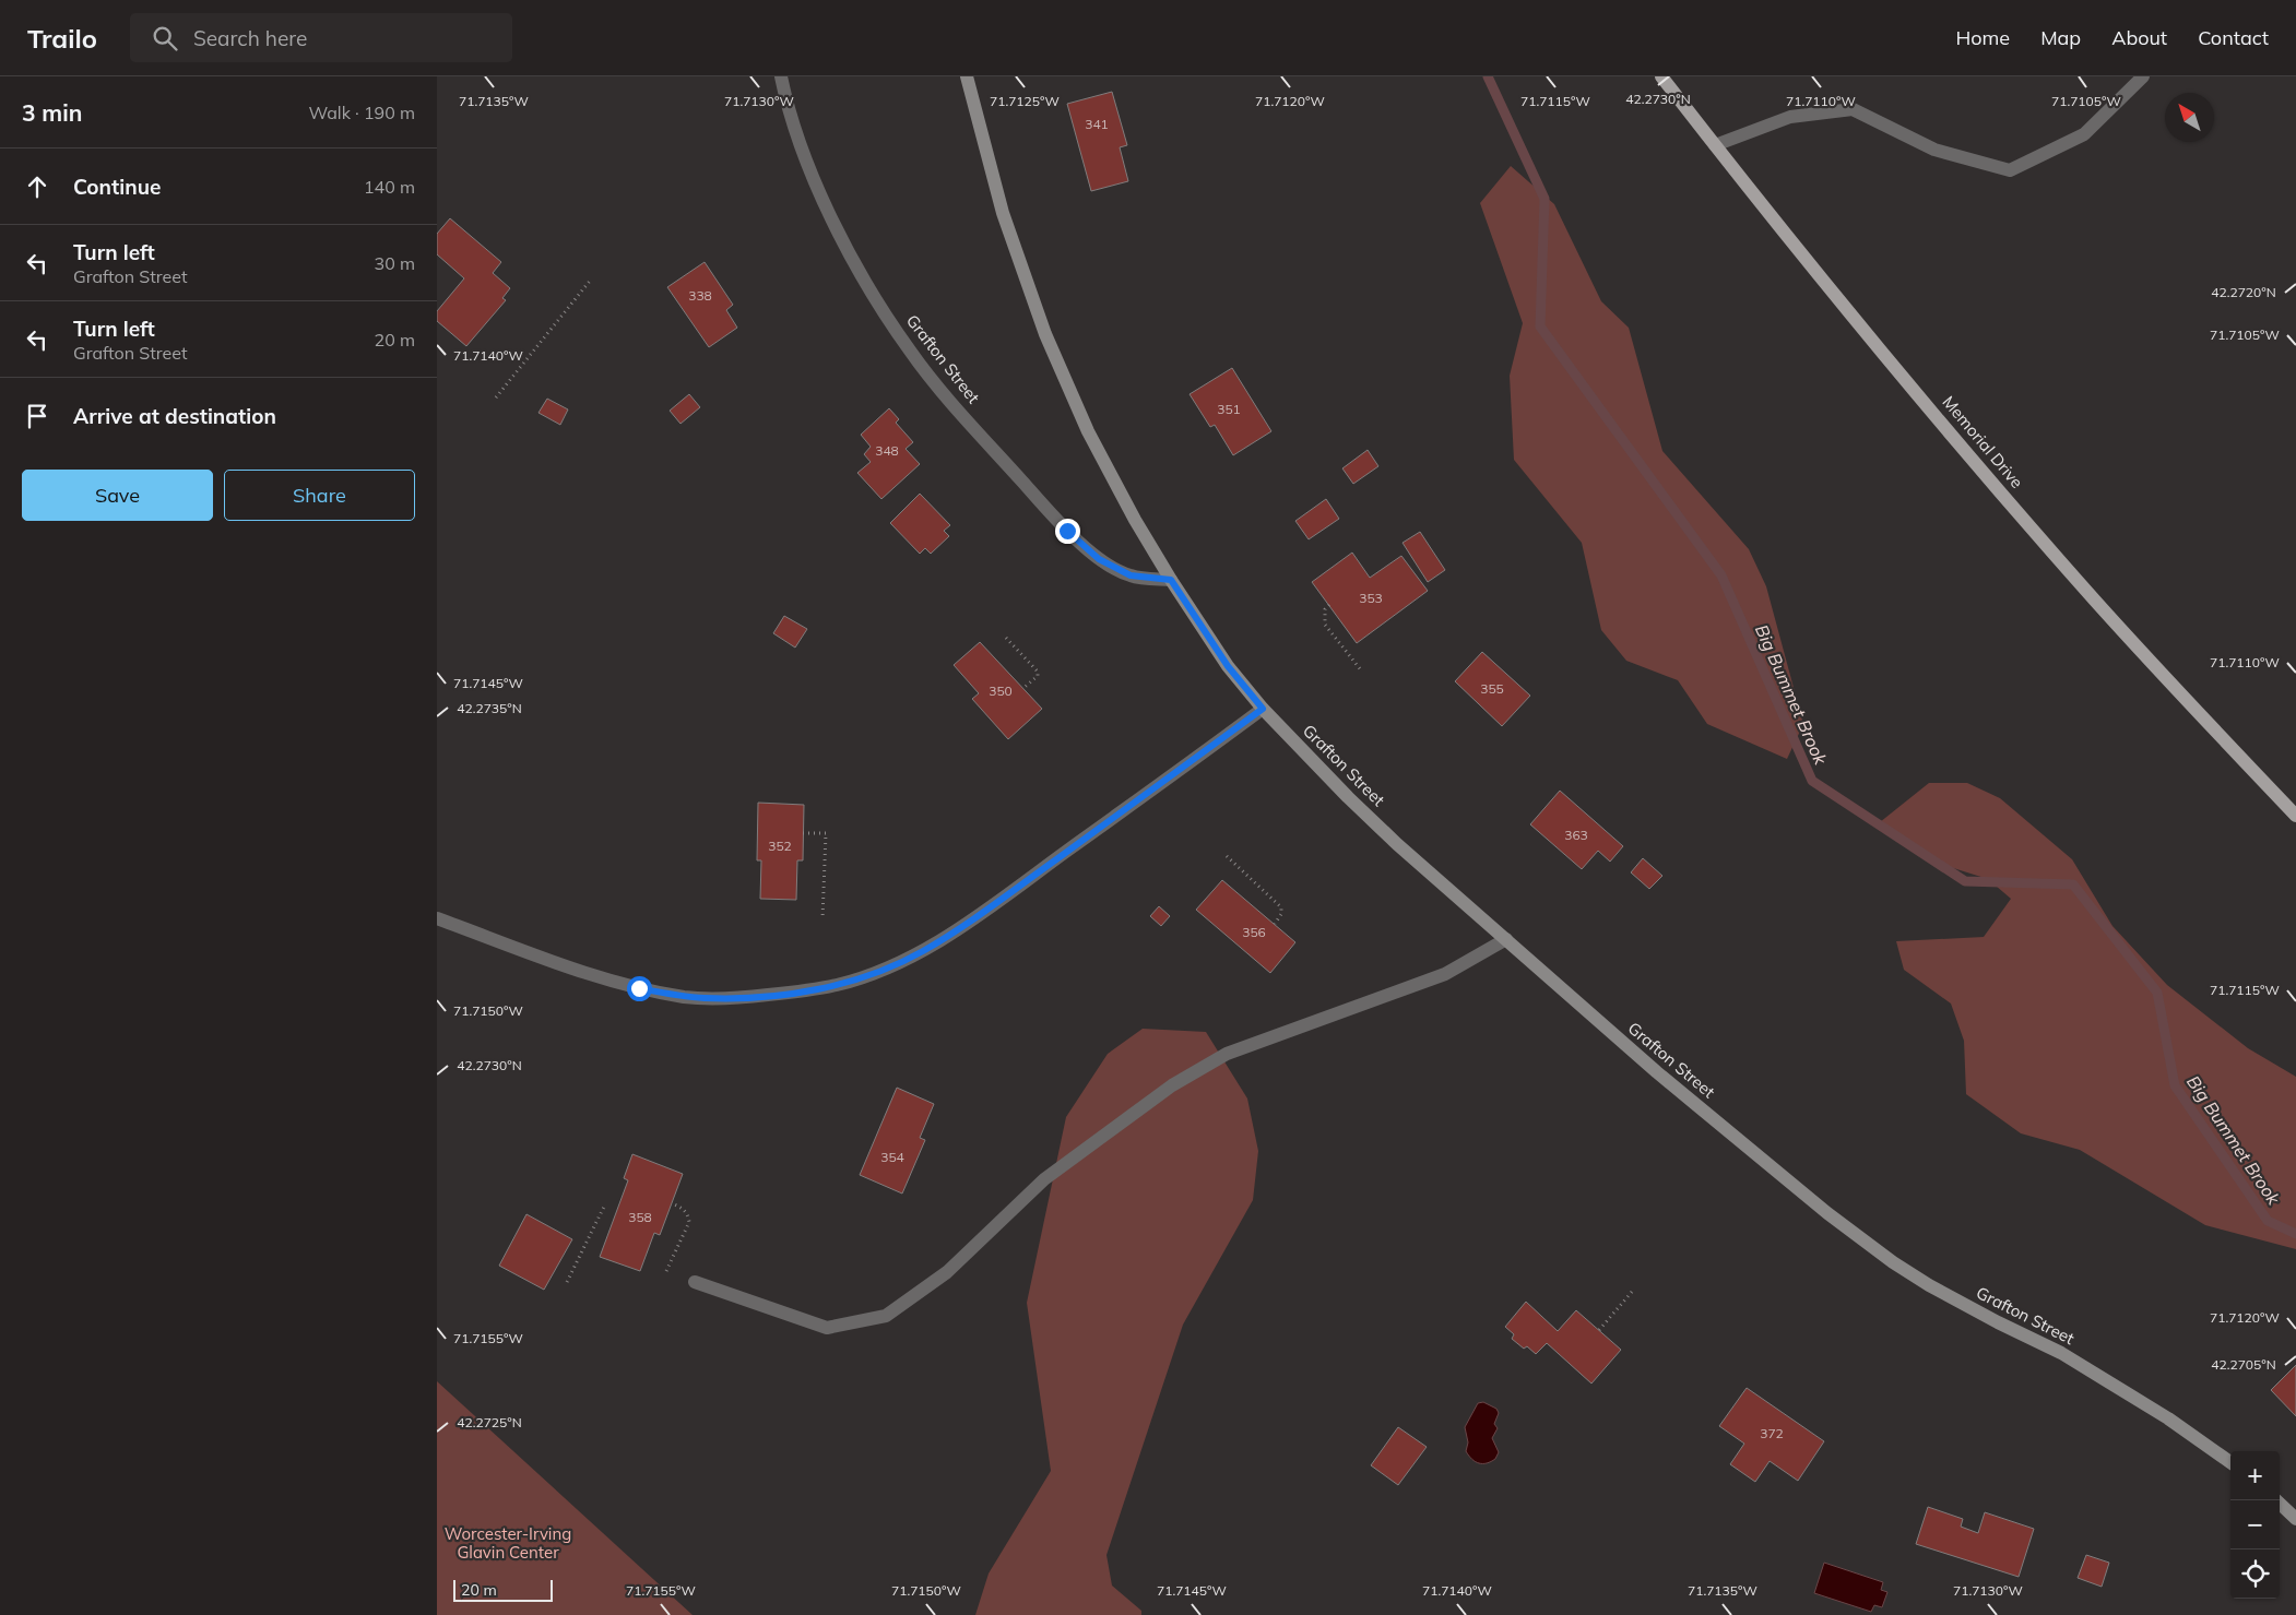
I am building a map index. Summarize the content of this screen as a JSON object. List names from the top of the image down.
{
  "streets": {
    "main road": ["Memorial Drive"],
    "street": ["Grafton Street"]
  },
  "water": ["Big Bummet Brook"],
  "parks": ["Worcester-Irving Glavin Center"],
  "house_numbers": [
    "341",
    "338",
    "351",
    "348",
    "353",
    "355",
    "350",
    "363",
    "352",
    "356",
    "354",
    "358",
    "372"
  ],
  "scale_bar": "20 m",
  "north": "top left",
  "page": {
    "header": "Trailo",
    "search": "Search here",
    "nav": [
      "Home",
      "Map",
      "About",
      "Contact"
    ],
    "heading": ["3 min", "Walk · 190 m"],
    "list": [
      ["Continue", "140 m"],
      ["Turn left", "Grafton Street", "30 m"],
      ["Turn left", "Grafton Street", "20 m"],
      "Arrive at destination"
    ],
    "buttons": ["Save", "Share"],
    "map_buttons": ["+", "−"],
    "scale": "20 m"
  },
  "coordinates": [
    "42.2730°N",
    "71.7135°W",
    "71.7130°W",
    "71.7125°W",
    "71.7120°W",
    "71.7115°W",
    "71.7110°W",
    "71.7105°W",
    "42.2720°N",
    "71.7140°W",
    "71.7145°W",
    "42.2735°N",
    "71.7150°W",
    "71.7155°W",
    "42.2705°N",
    "42.2725°N"
  ]
}
